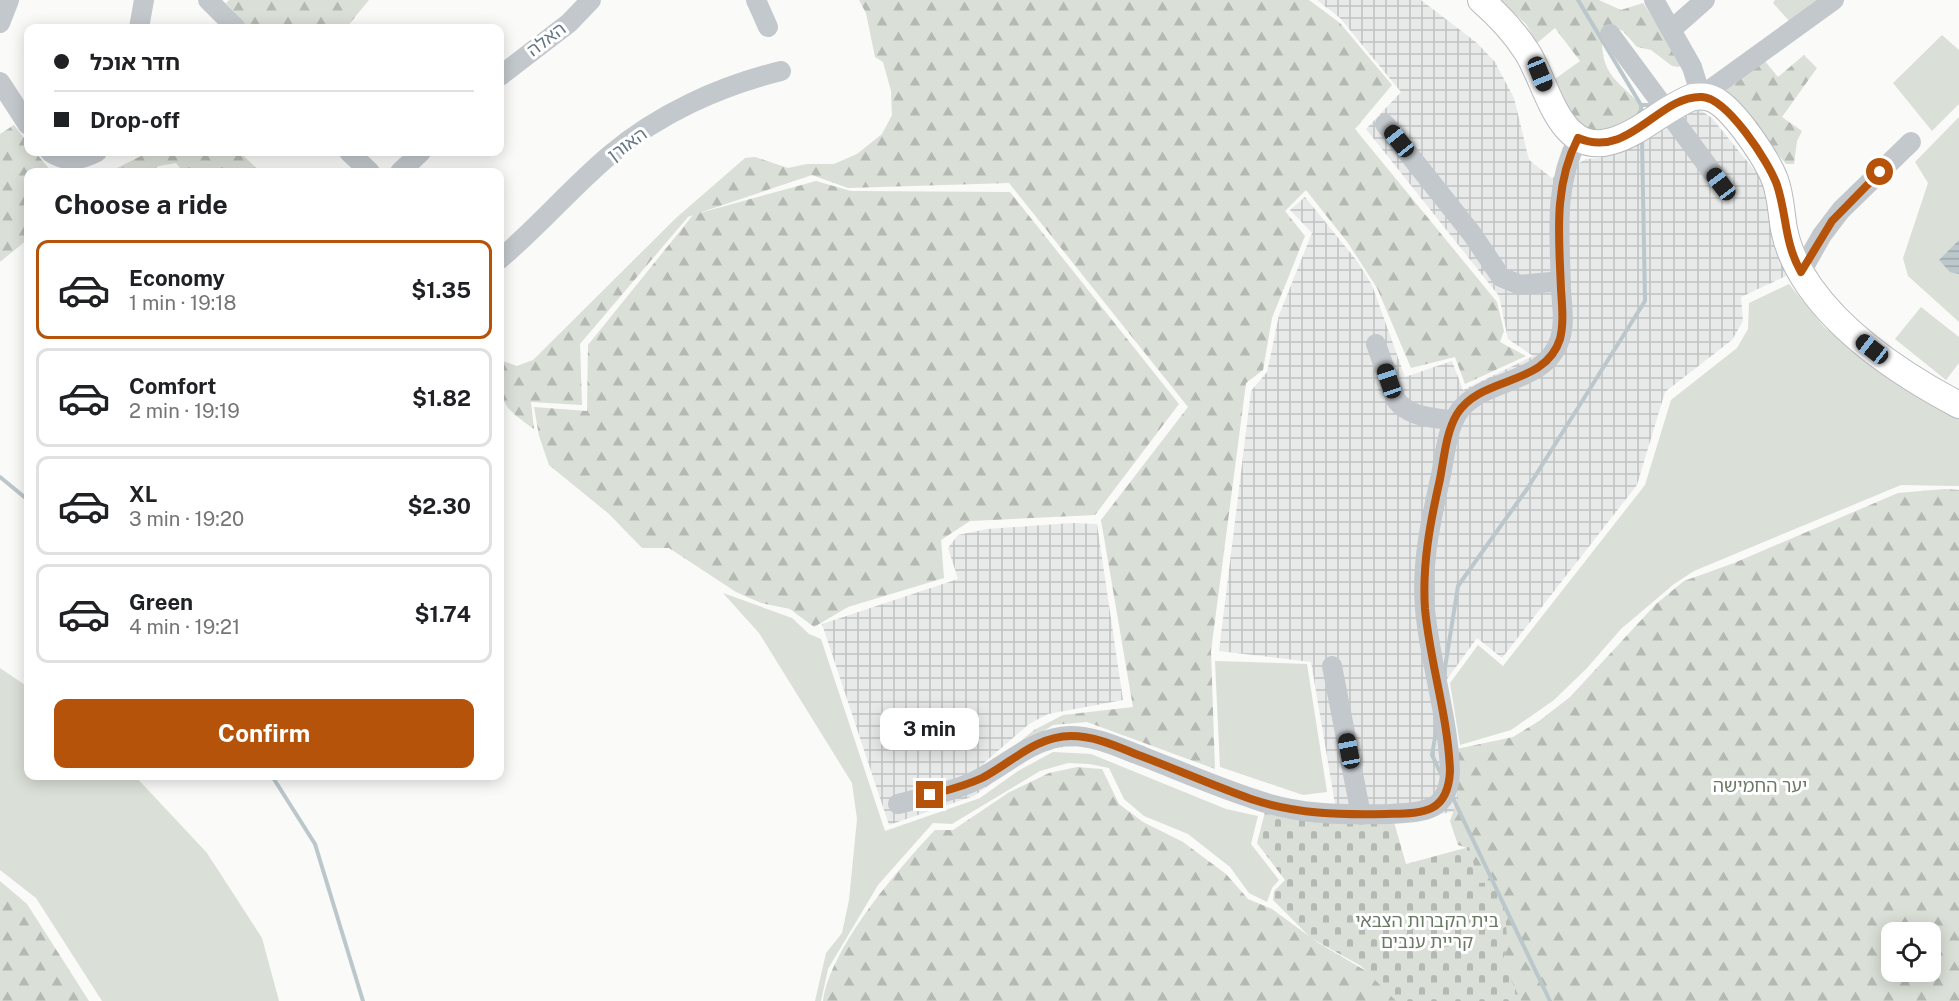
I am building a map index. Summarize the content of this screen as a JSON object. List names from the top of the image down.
{
  "streets": {
    "street": ["האלה", "האורן"]
  },
  "parks": ["יער החמישה", "בית הקברות הצבאי קריית ענבים"],
  "page": {
    "banner": ["חדר אוכל", "Drop-off"],
    "heading": "Choose a ride",
    "list": [
      {
        "name": "Economy",
        "note": "1 min · 19:18",
        "value": "$1.35"
      },
      {
        "name": "Comfort",
        "note": "2 min · 19:19",
        "value": "$1.82"
      },
      {
        "name": "XL",
        "note": "3 min · 19:20",
        "value": "$2.30"
      },
      {
        "name": "Green",
        "note": "4 min · 19:21",
        "value": "$1.74"
      }
    ],
    "buttons": "Confirm",
    "bubble": "3 min"
  }
}
